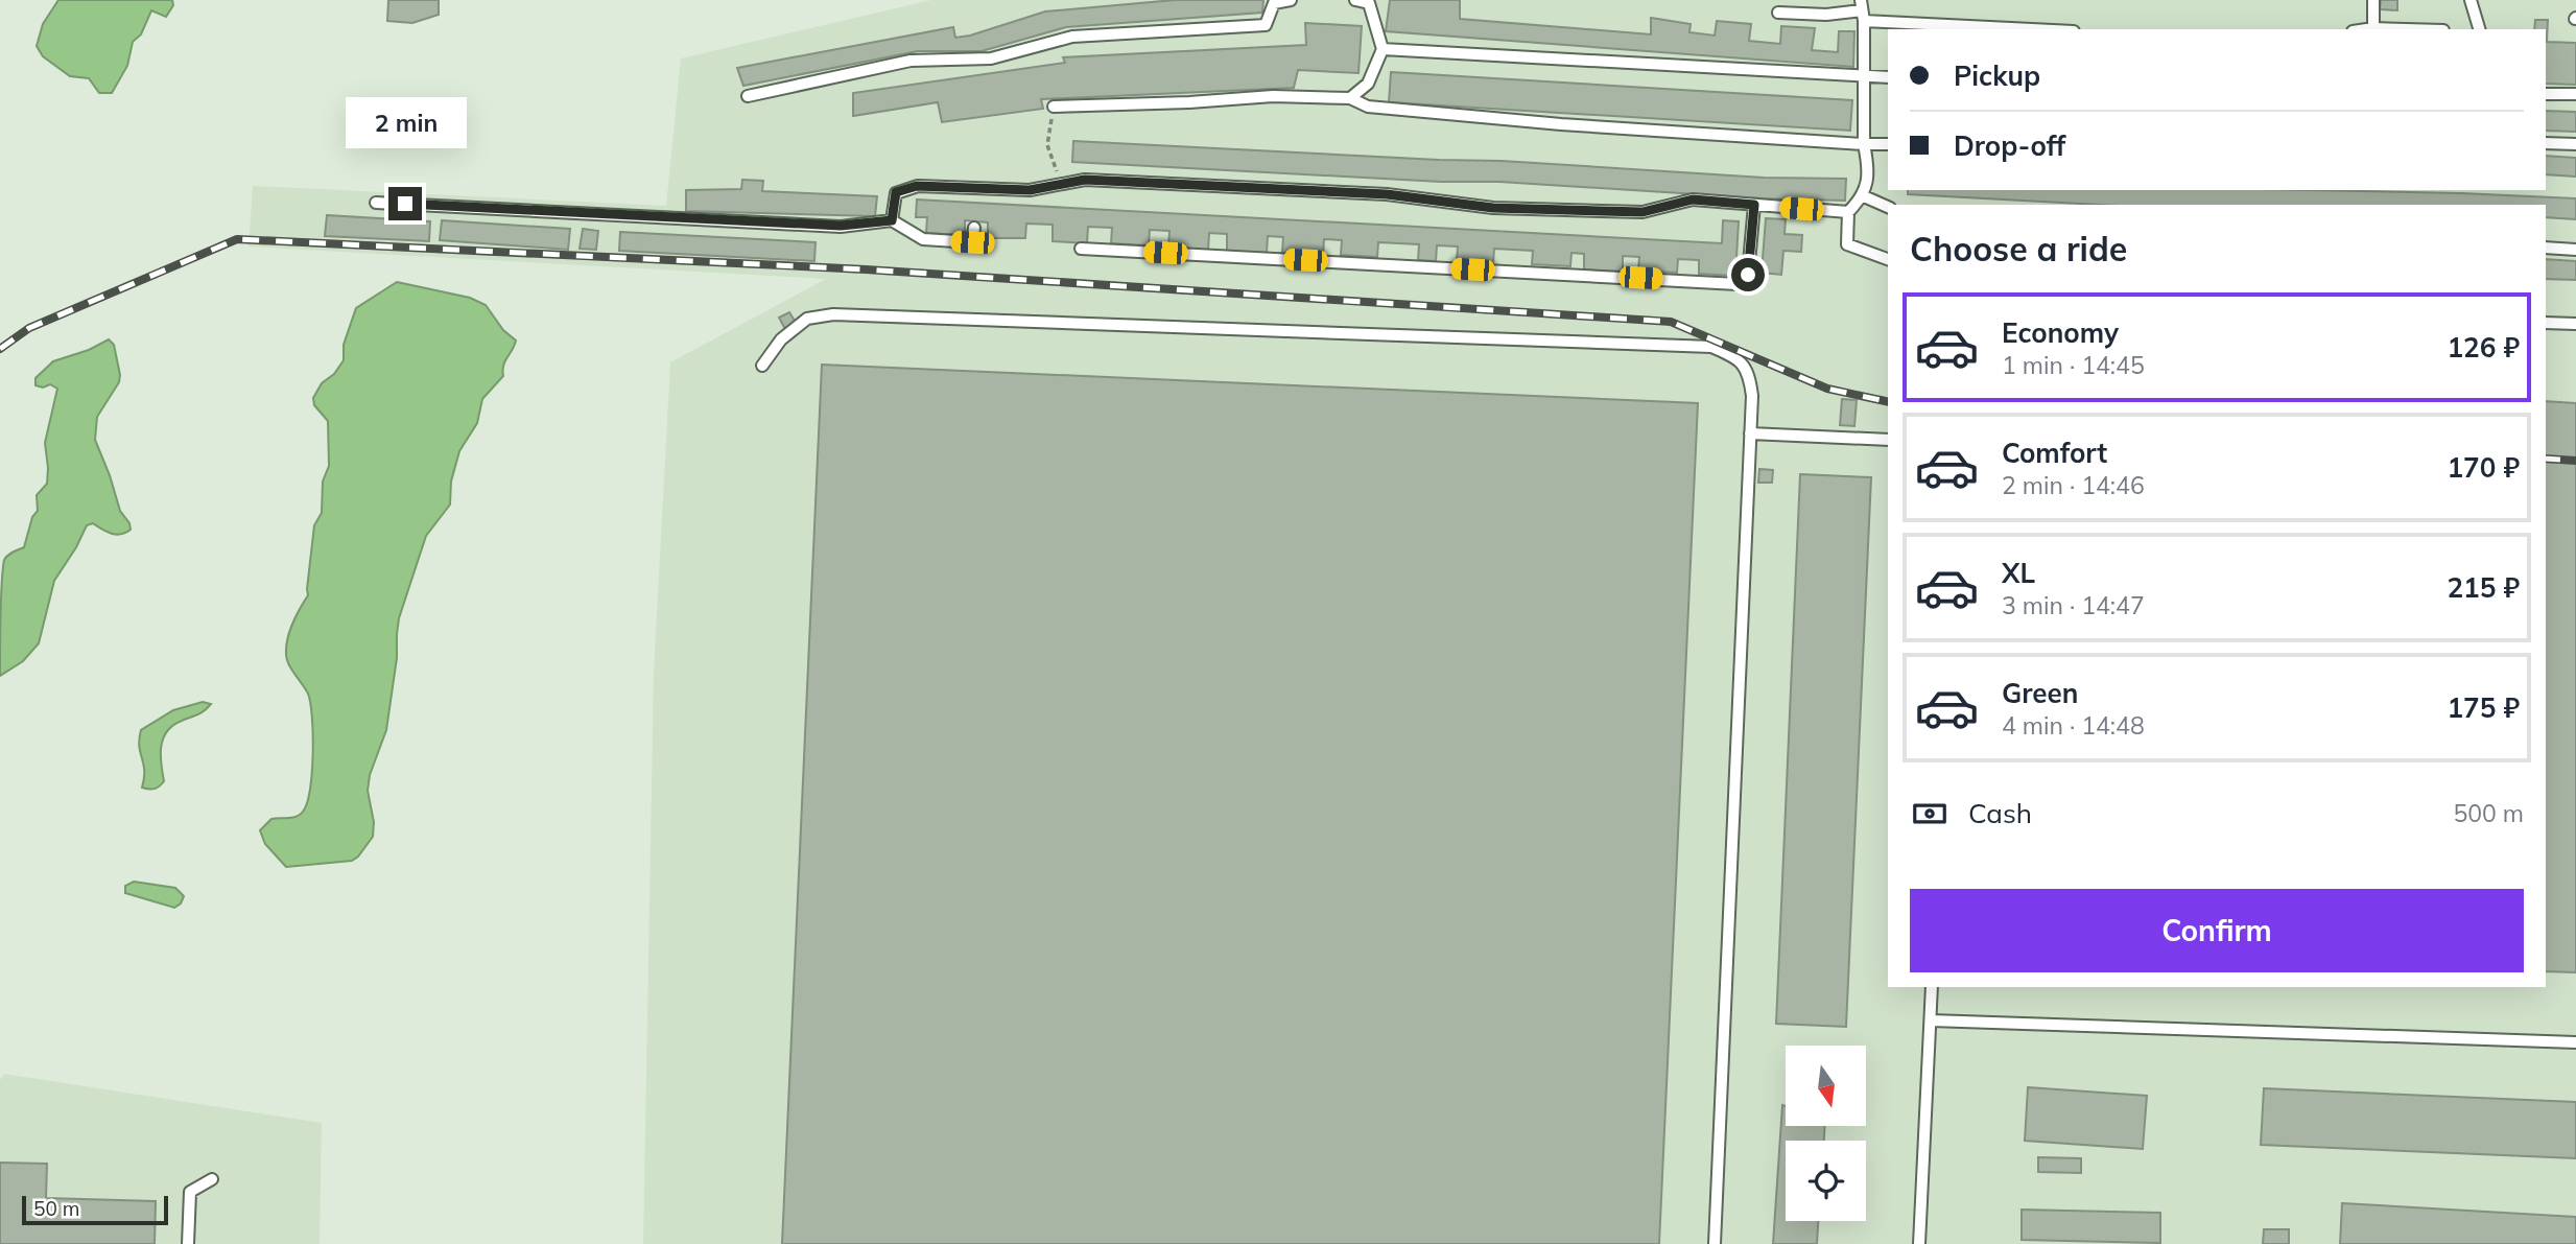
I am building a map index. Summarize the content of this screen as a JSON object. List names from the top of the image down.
{
  "scale_bar": "50 m",
  "north": "bottom",
  "page": {
    "banner": ["Pickup", "Drop-off"],
    "bubble": "2 min",
    "heading": "Choose a ride",
    "list": [
      {
        "name": "Economy",
        "note": "1 min · 14:45",
        "value": "126 ₽"
      },
      {
        "name": "Comfort",
        "note": "2 min · 14:46",
        "value": "170 ₽"
      },
      {
        "name": "XL",
        "note": "3 min · 14:47",
        "value": "215 ₽"
      },
      {
        "name": "Green",
        "note": "4 min · 14:48",
        "value": "175 ₽"
      }
    ],
    "pay": ["Cash", "500 m"],
    "buttons": "Confirm",
    "scale": "50 m"
  }
}
